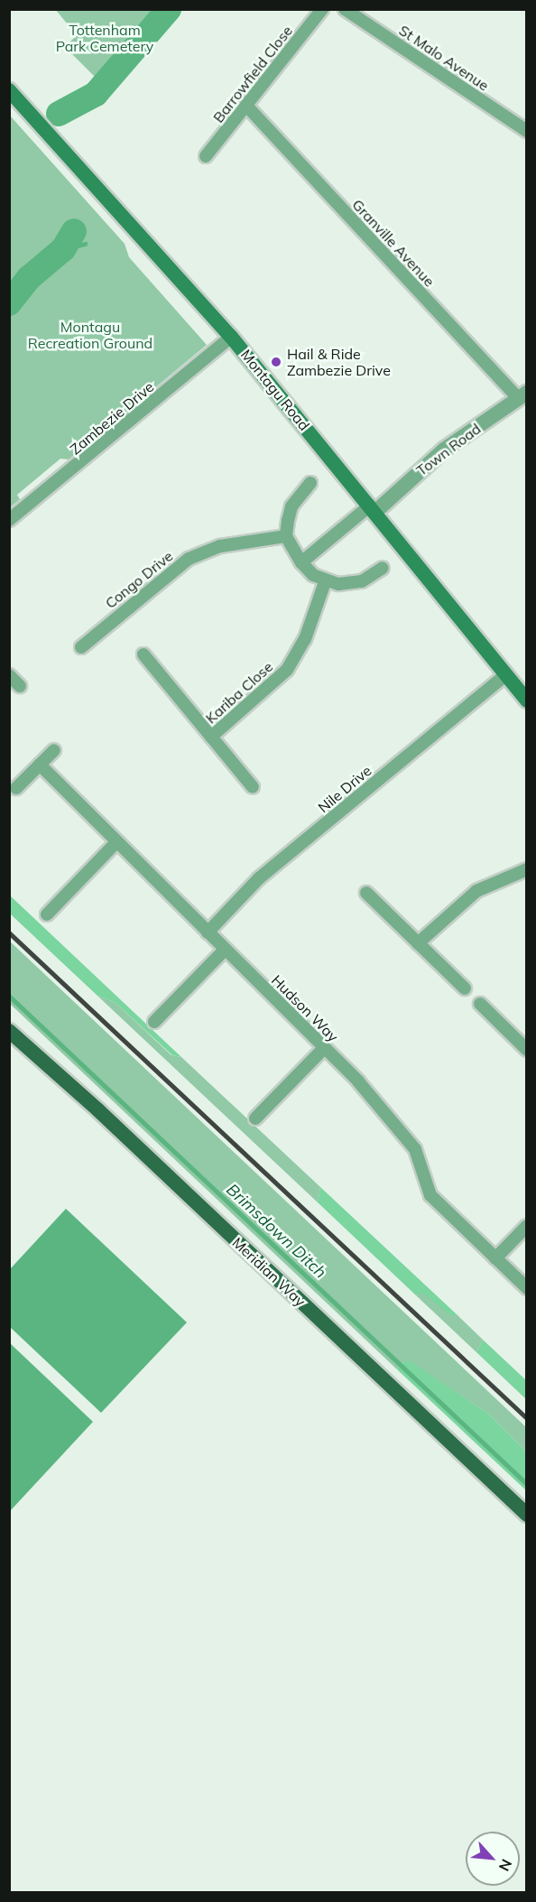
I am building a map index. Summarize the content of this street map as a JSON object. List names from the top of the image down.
{
  "streets": {
    "main road": ["Montagu Road", "Meridian Way"],
    "street": [
      "St Malo Avenue",
      "Barrowfield Close",
      "Granville Avenue",
      "Zambezie Drive",
      "Town Road",
      "Congo Drive",
      "Kariba Close",
      "Nile Drive",
      "Hudson Way"
    ]
  },
  "crossings": [
    ["Barrowfield Close", "Granville Avenue"],
    ["Granville Avenue", "Town Road"],
    ["Montagu Road", "Zambezie Drive"],
    ["Montagu Road", "Town Road"],
    ["Montagu Road", "Nile Drive"],
    ["Nile Drive", "Hudson Way"]
  ],
  "water": ["Brimsdown Ditch"],
  "parks": ["Tottenham Park Cemetery", "Montagu Recreation Ground"],
  "places": ["Hail & Ride Zambezie Drive"],
  "north": "bottom right"
}
